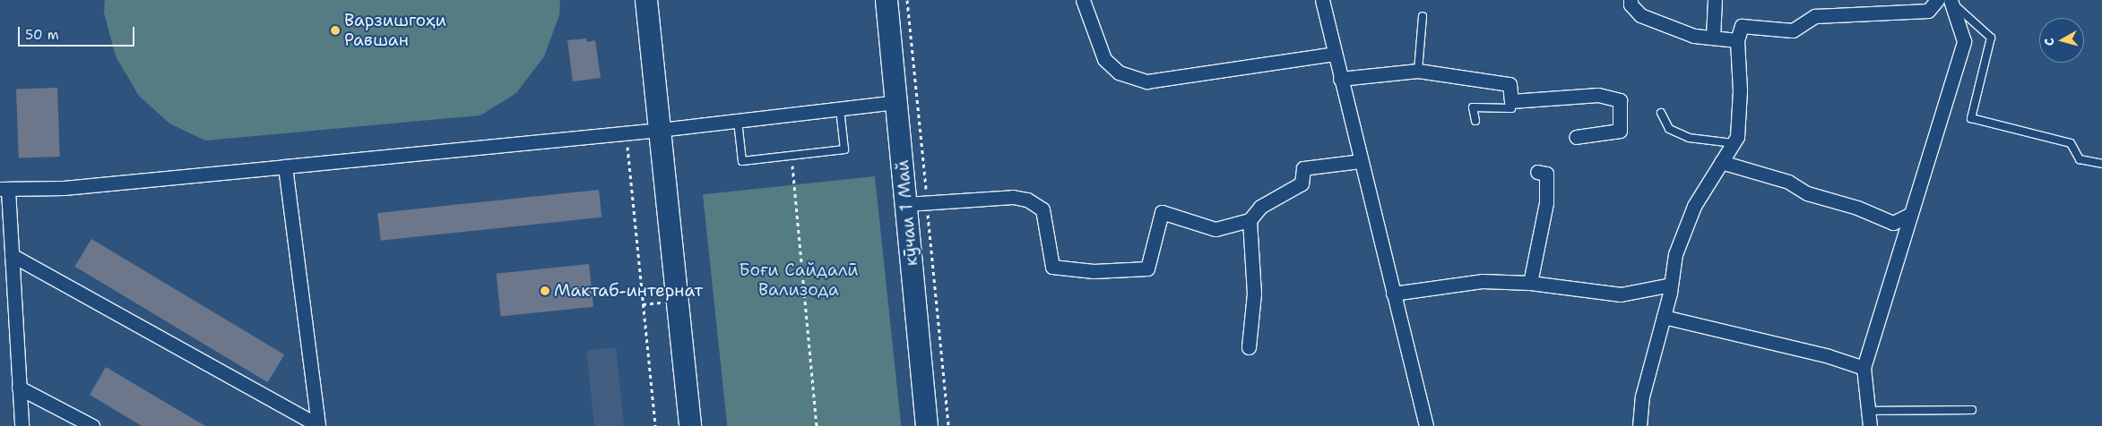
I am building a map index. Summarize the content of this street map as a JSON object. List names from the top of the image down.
{
  "streets": {
    "main road": ["кӯчаи 1 Май"]
  },
  "parks": ["Боғи Сайдалӣ Вализода"],
  "places": ["Варзишгоҳи Равшан", "Мактаб-интернат"],
  "scale_bar": "50 m",
  "north": "left"
}
